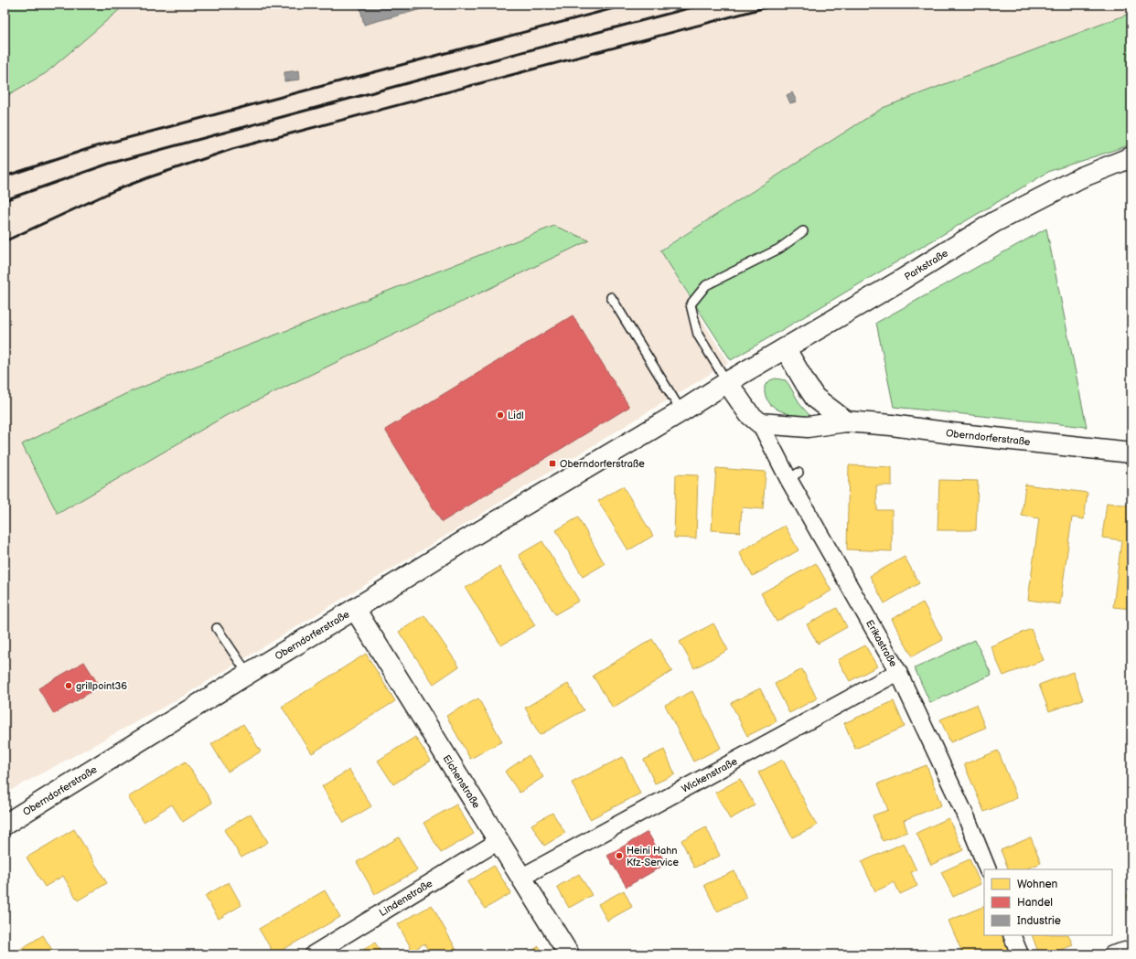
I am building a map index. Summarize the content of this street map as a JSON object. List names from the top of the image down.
{
  "streets": {
    "main road": ["Parkstraße", "Oberndorferstraße", "Eichenstraße"],
    "street": ["Erikastraße", "Wickenstraße", "Lindenstraße"]
  },
  "crossings": [
    ["Parkstraße", "Oberndorferstraße"],
    ["Oberndorferstraße", "Erikastraße"],
    ["Oberndorferstraße", "Eichenstraße"],
    ["Erikastraße", "Wickenstraße"],
    ["Wickenstraße", "Eichenstraße"],
    ["Eichenstraße", "Lindenstraße"]
  ],
  "places": {
    "other": ["Lidl", "grillpoint36", "Heini Hahn Kfz-Service"],
    "transit": ["Oberndorferstraße"]
  },
  "legend": ["Wohnen", "Handel", "Industrie"]
}
